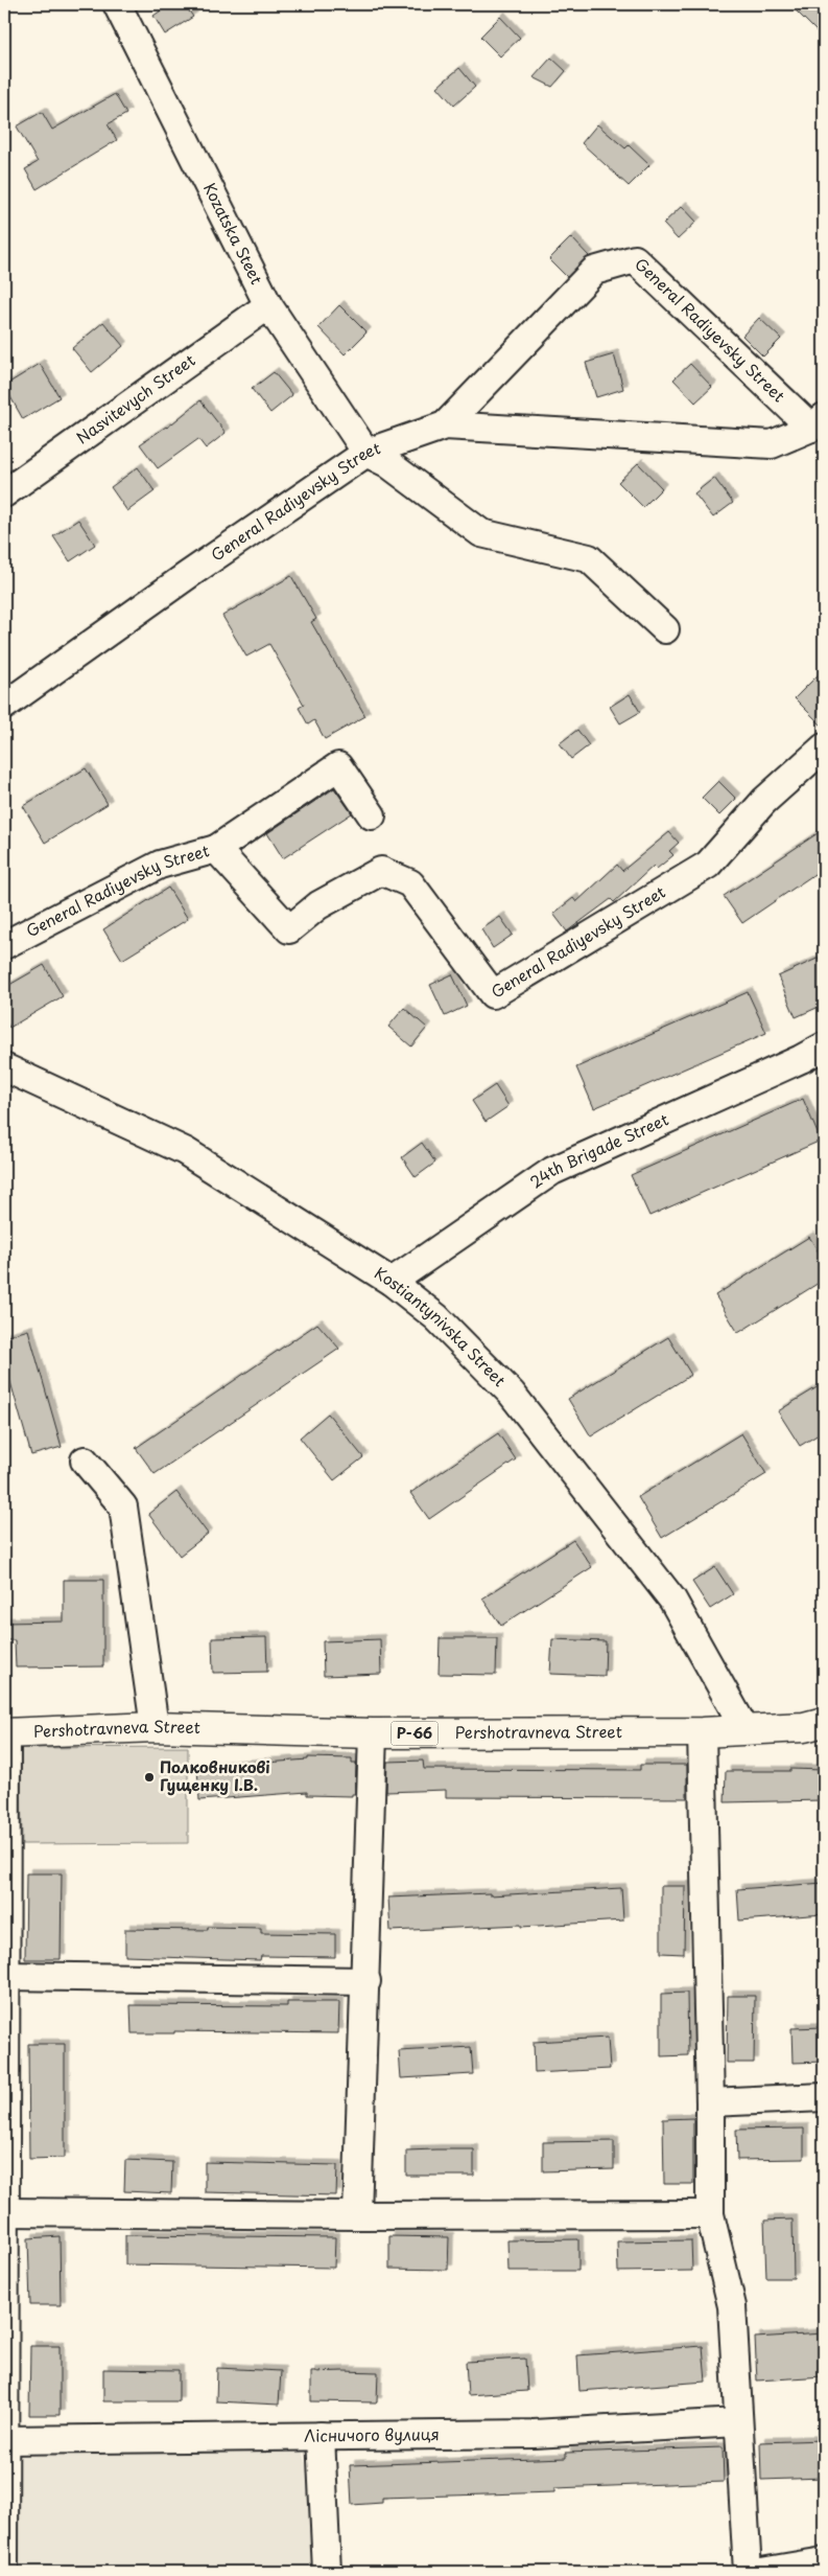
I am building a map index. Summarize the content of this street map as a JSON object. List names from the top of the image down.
{
  "streets": {
    "main road": ["Pershotravneva Street", "Р-66"],
    "street": [
      "Kozatska Steet",
      "General Radiyevsky Street",
      "Nasvitevych Street",
      "24th Brigade Street",
      "Kostiantynivska Street",
      "Лісничого вулиця"
    ]
  },
  "crossings": [
    ["Kozatska Steet", "General Radiyevsky Street"],
    ["Kozatska Steet", "Nasvitevych Street"],
    ["24th Brigade Street", "Kostiantynivska Street"],
    ["Kostiantynivska Street", "Pershotravneva Street"]
  ],
  "places": ["Полковникові Гущенку І.В."]
}
